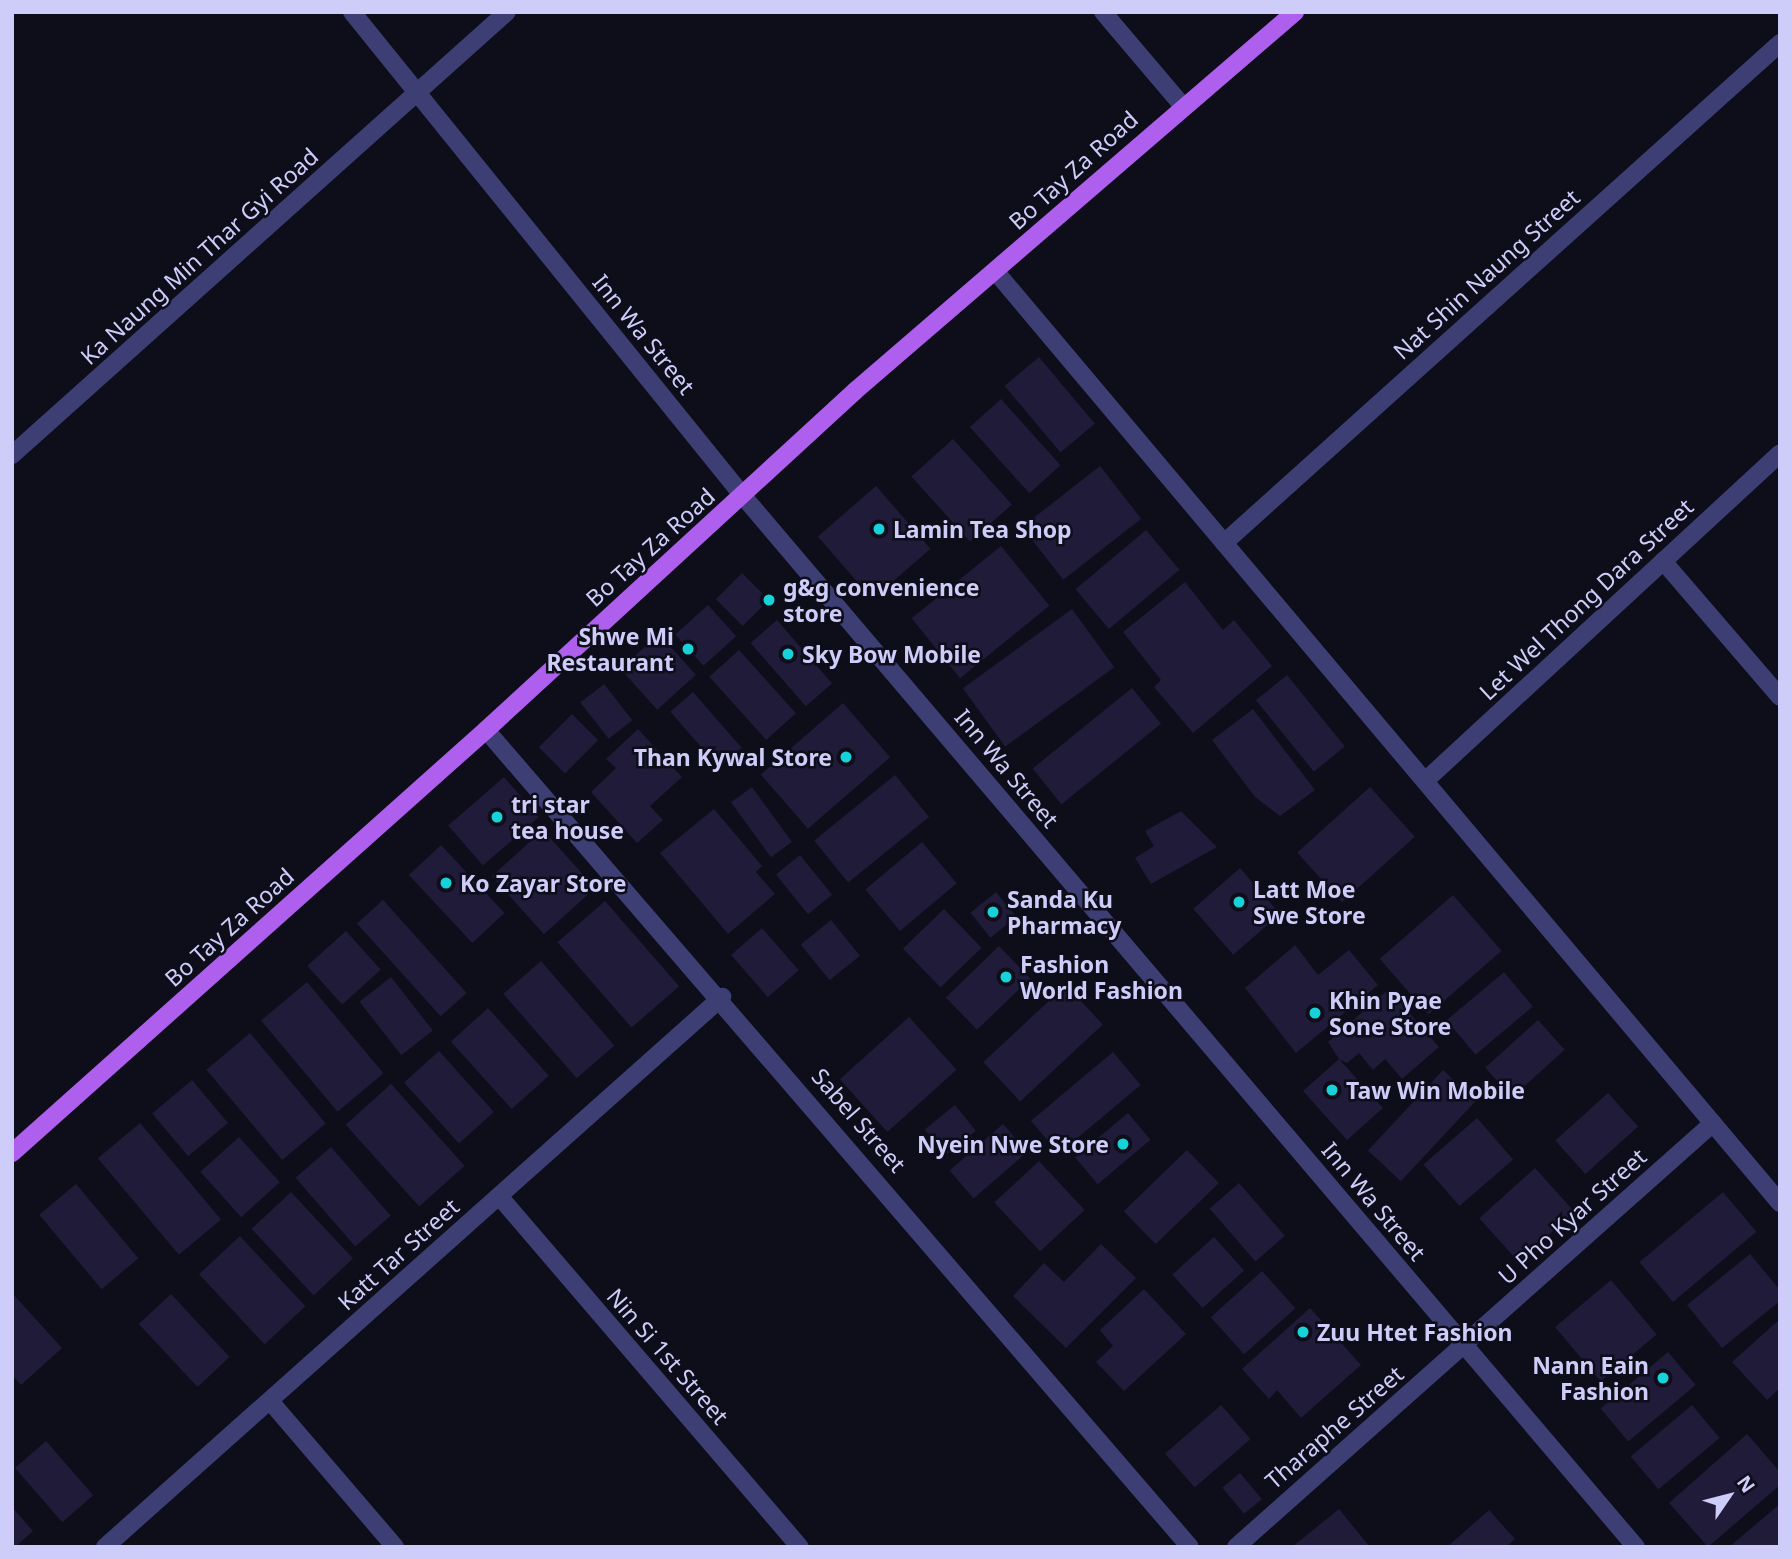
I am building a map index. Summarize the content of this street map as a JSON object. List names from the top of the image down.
{
  "streets": {
    "main road": ["Bo Tay Za Road"],
    "street": [
      "Ka Naung Min Thar Gyi Road",
      "Nat Shin Naung Street",
      "Inn Wa Street",
      "Let Wel Thong Dara Street",
      "Sabel Street",
      "U Pho Kyar Street",
      "Katt Tar Street",
      "Nin Si 1st Street",
      "Tharaphe Street"
    ]
  },
  "crossings": [
    ["Bo Tay Za Road", "Inn Wa Street"],
    ["Bo Tay Za Road", "Sabel Street"],
    ["Ka Naung Min Thar Gyi Road", "Inn Wa Street"],
    ["Inn Wa Street", "U Pho Kyar Street"],
    ["Inn Wa Street", "Tharaphe Street"],
    ["Sabel Street", "Katt Tar Street"],
    ["U Pho Kyar Street", "Tharaphe Street"],
    ["Katt Tar Street", "Nin Si 1st Street"]
  ],
  "places": [
    "Lamin Tea Shop",
    "g&g convenience store",
    "Shwe Mi Restaurant",
    "Sky Bow Mobile",
    "Than Kywal Store",
    "tri star tea house",
    "Ko Zayar Store",
    "Latt Moe Swe Store",
    "Sanda Ku Pharmacy",
    "Fashion World Fashion",
    "Khin Pyae Sone Store",
    "Taw Win Mobile",
    "Nyein Nwe Store",
    "Zuu Htet Fashion",
    "Nann Eain Fashion"
  ],
  "north": "top right"
}
